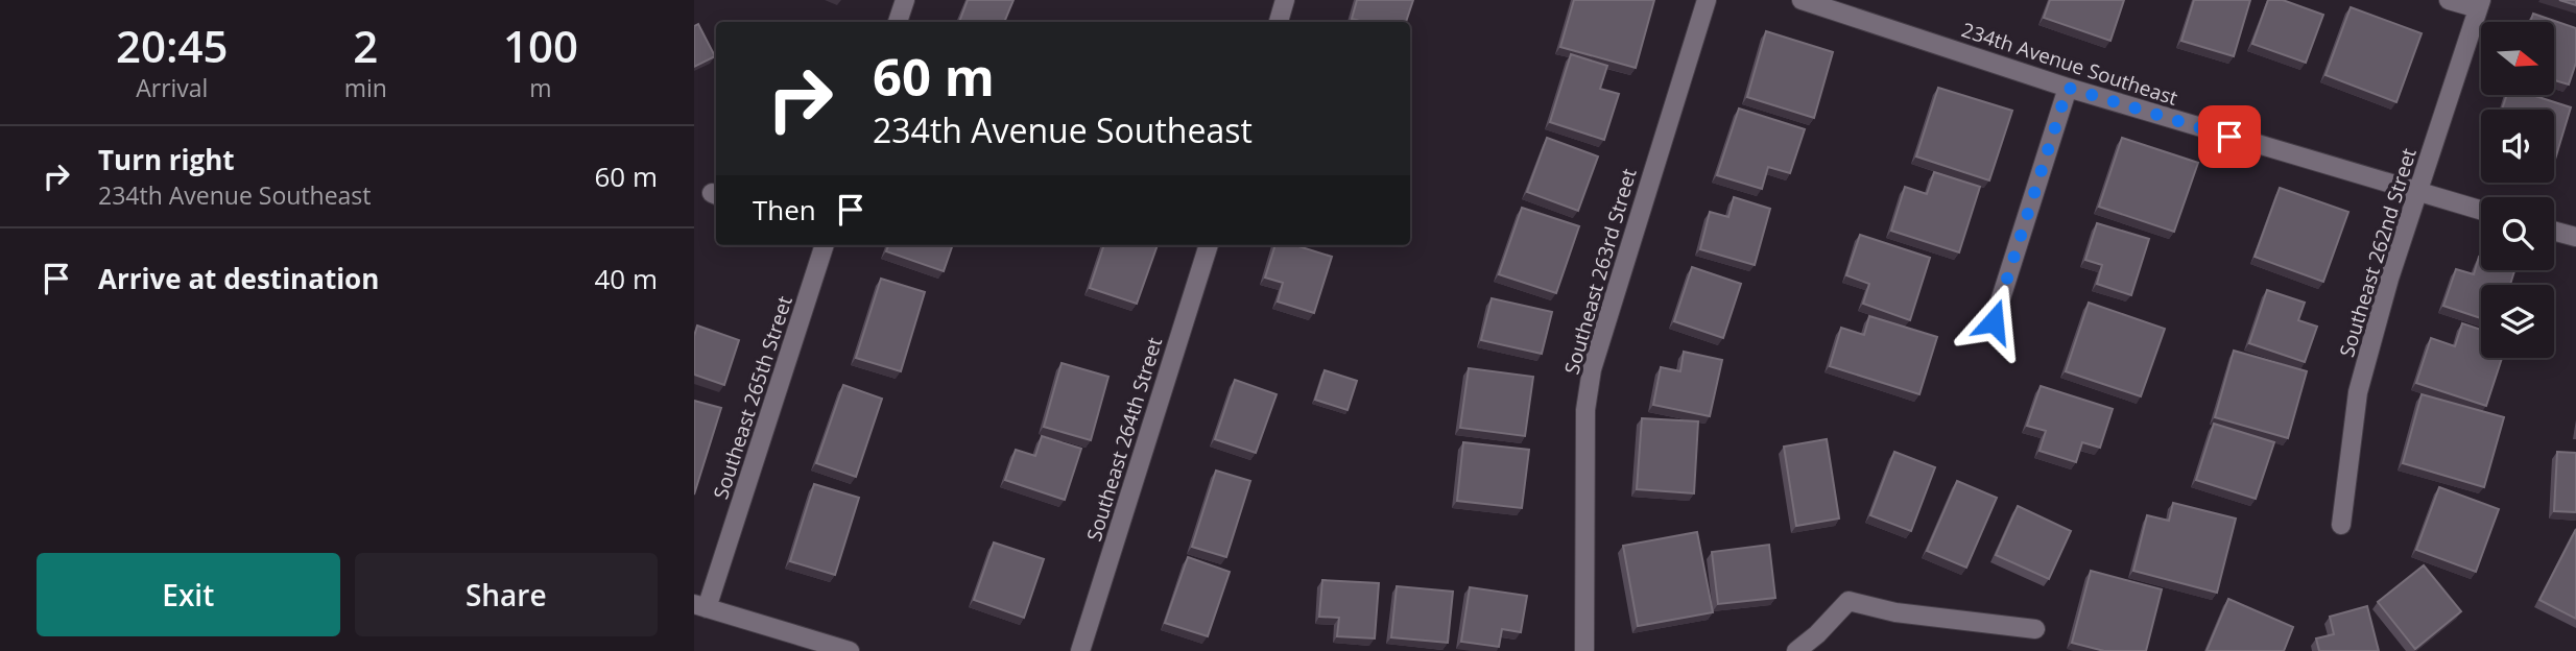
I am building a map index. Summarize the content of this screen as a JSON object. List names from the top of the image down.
{
  "streets": {
    "street": [
      "234th Avenue Southeast",
      "Southeast 262nd Street",
      "Southeast 263rd Street",
      "Southeast 265th Street",
      "Southeast 264th Street"
    ]
  },
  "crossings": [
    ["234th Avenue Southeast", "Southeast 262nd Street"]
  ],
  "north": "right",
  "page": {
    "eta": [
      "20:45",
      "Arrival",
      "2",
      "min",
      "100",
      "m"
    ],
    "turn": ["60 m", "234th Avenue Southeast"],
    "list": [
      {
        "name": "Turn right",
        "note": "234th Avenue Southeast",
        "value": "60 m"
      },
      {
        "name": "Arrive at destination",
        "value": "40 m"
      }
    ],
    "then": "Then",
    "buttons": ["Exit", "Share"]
  }
}
